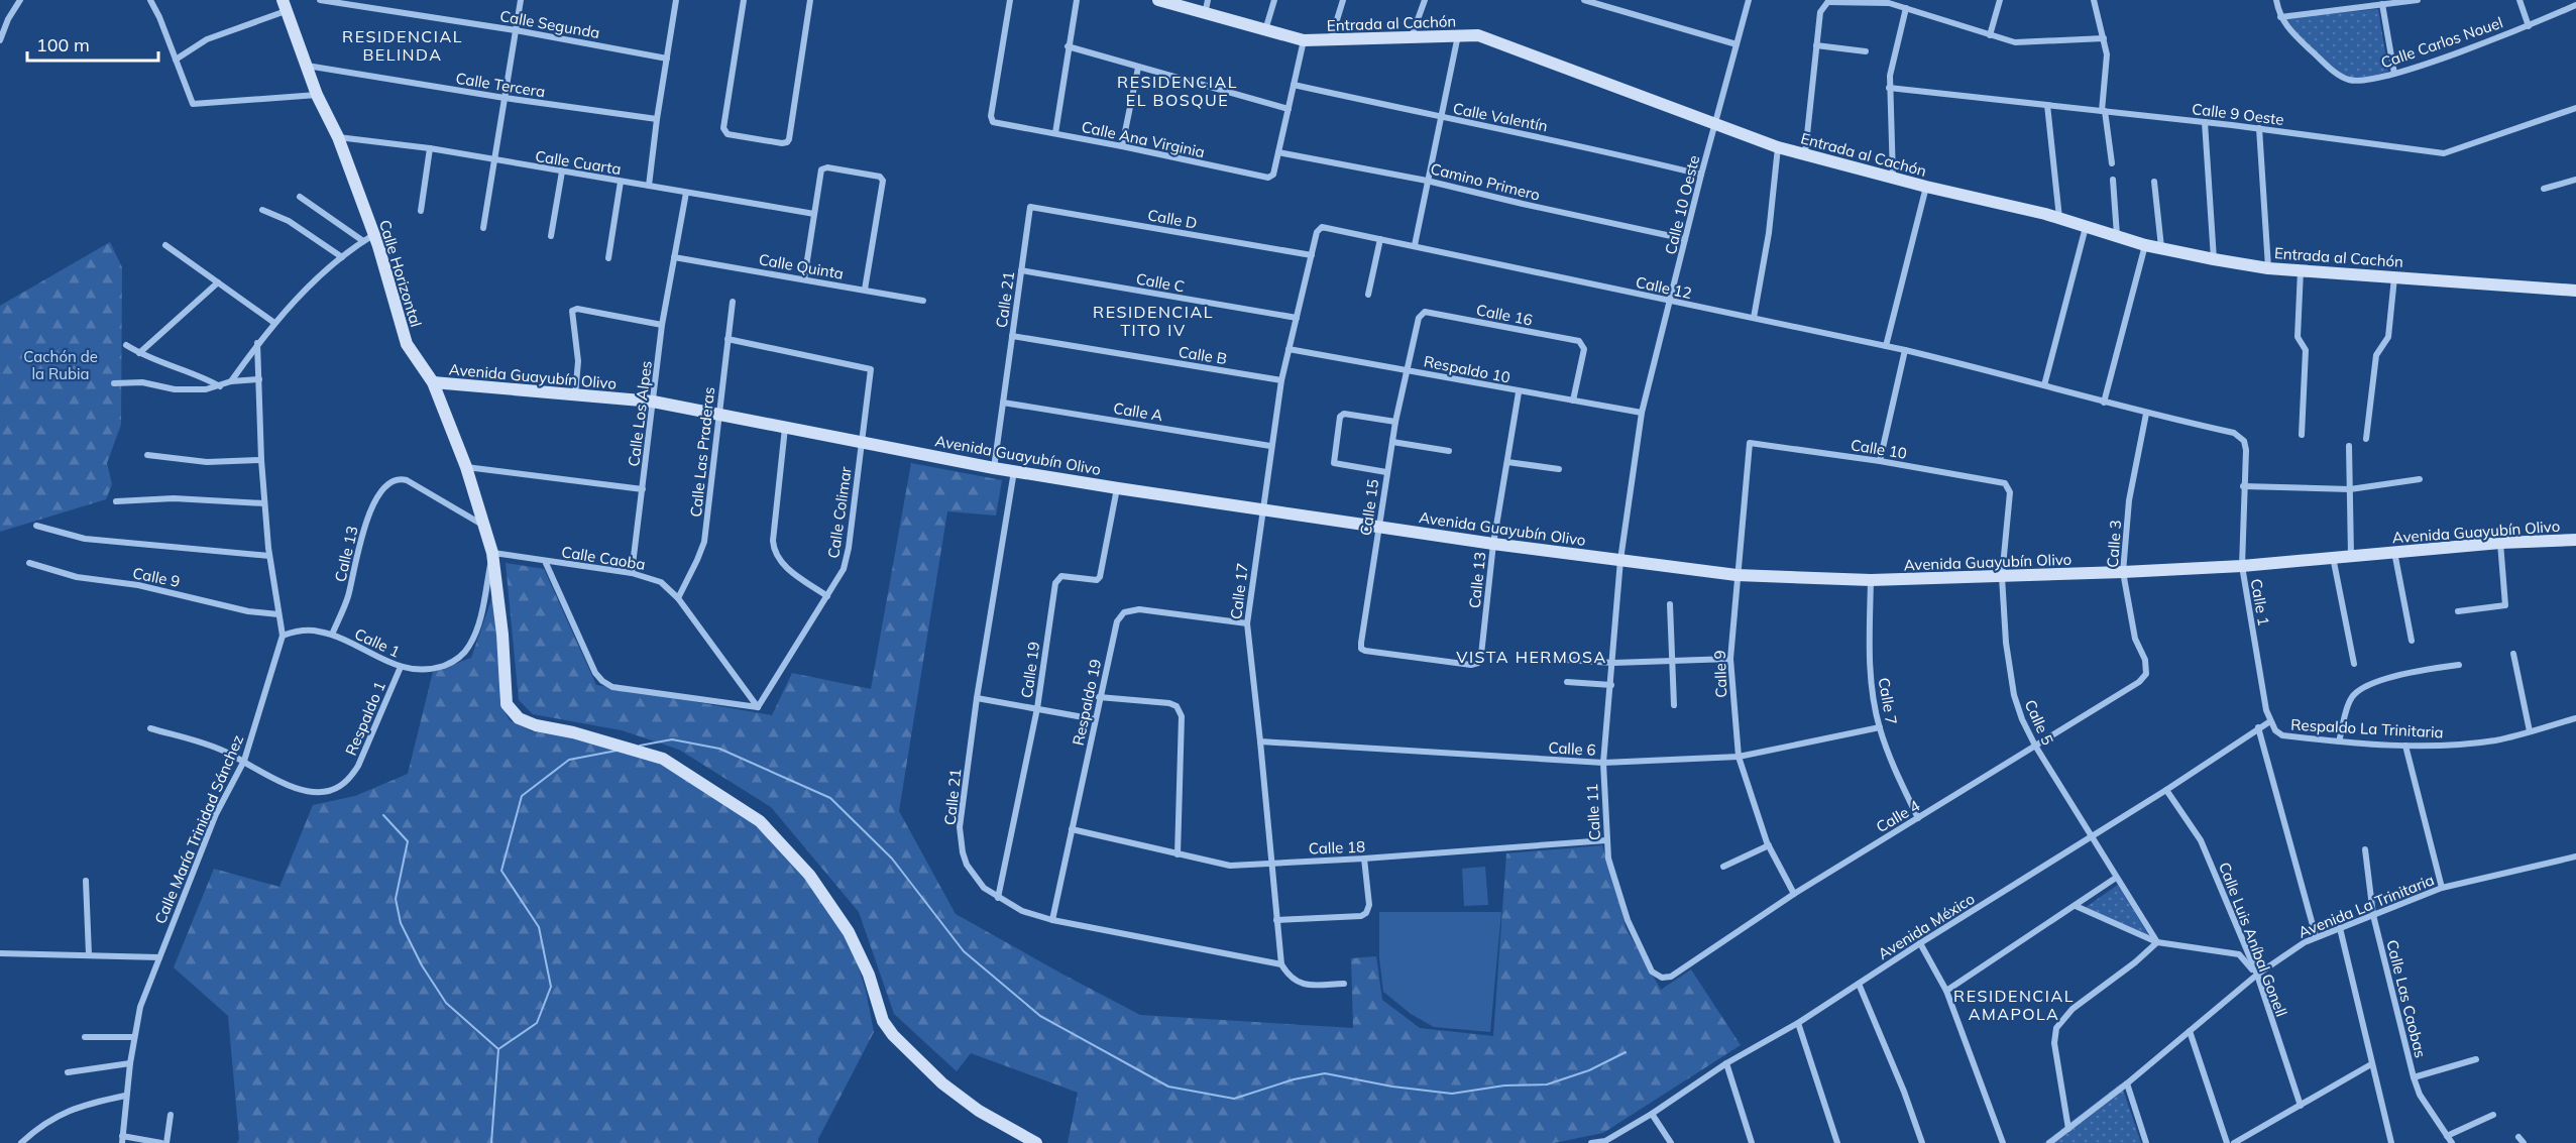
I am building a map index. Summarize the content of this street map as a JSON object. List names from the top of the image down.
{
  "streets": {
    "main road": ["Entrada al Cachón", "Calle Horizontal", "Avenida Guayubín Olivo"],
    "street": [
      "Calle Segunda",
      "Calle Carlos Nouel",
      "Calle Tercera",
      "Calle 9 Oeste",
      "Calle Valentín",
      "Calle Ana Virginia",
      "Calle Cuarta",
      "Camino Primero",
      "Calle 10 Oeste",
      "Calle D",
      "Calle Quinta",
      "Calle C",
      "Calle 12",
      "Calle 21",
      "Calle 16",
      "Calle B",
      "Respaldo 10",
      "Calle A",
      "Calle Los Alpes",
      "Calle 10",
      "Calle Las Praderas",
      "Calle 15",
      "Calle Colimar",
      "Calle 3",
      "Calle 13",
      "Calle Caoba",
      "Calle 9",
      "Calle 17",
      "Calle 1",
      "Calle 19",
      "Calle 7",
      "Respaldo 19",
      "Respaldo 1",
      "Calle 5",
      "Respaldo La Trinitaria",
      "Calle 6",
      "Calle 11",
      "Calle 4",
      "Calle María Trinidad Sánchez",
      "Calle 18",
      "Avenida La Trinitaria",
      "Avenida México",
      "Calle Luis Aníbal Gonell",
      "Calle Las Caobas"
    ]
  },
  "crossings": [
    ["Entrada al Cachón", "Calle Ana Virginia"],
    ["Entrada al Cachón", "Calle 10 Oeste"],
    ["Calle Tercera", "Calle Horizontal"],
    ["Calle Valentín", "Calle Ana Virginia"],
    ["Calle Valentín", "Calle 10 Oeste"],
    ["Calle Ana Virginia", "Camino Primero"],
    ["Calle Cuarta", "Calle Horizontal"],
    ["Calle Cuarta", "Calle Los Alpes"],
    ["Camino Primero", "Calle 10 Oeste"],
    ["Calle 10 Oeste", "Calle 12"],
    ["Calle 10 Oeste", "Respaldo 10"],
    ["Calle 10 Oeste", "Avenida Guayubín Olivo"],
    ["Calle 10 Oeste", "Calle 11"],
    ["Calle D", "Calle 21"],
    ["Calle D", "Calle 17"],
    ["Calle Quinta", "Calle Los Alpes"],
    ["Calle Horizontal", "Avenida Guayubín Olivo"],
    ["Calle Horizontal", "Calle 13"],
    ["Calle Horizontal", "Calle Caoba"],
    ["Calle Horizontal", "Calle 1"],
    ["Calle Horizontal", "Respaldo 1"],
    ["Calle C", "Calle 21"],
    ["Calle C", "Calle 17"],
    ["Calle 12", "Calle 3"],
    ["Calle 12", "Calle 17"],
    ["Calle 12", "Calle 1"],
    ["Calle 21", "Calle B"],
    ["Calle 21", "Avenida Guayubín Olivo"],
    ["Calle 21", "Calle A"],
    ["Calle 21", "Calle 17"],
    ["Calle 21", "Calle 19"],
    ["Calle 21", "Respaldo 19"],
    ["Calle 16", "Respaldo 10"],
    ["Calle 16", "Calle 15"],
    ["Calle B", "Calle 17"],
    ["Respaldo 10", "Calle 15"],
    ["Respaldo 10", "Calle 13"],
    ["Respaldo 10", "Calle 17"],
    ["Avenida Guayubín Olivo", "Calle Los Alpes"],
    ["Avenida Guayubín Olivo", "Calle Las Praderas"],
    ["Avenida Guayubín Olivo", "Calle 15"],
    ["Avenida Guayubín Olivo", "Calle Colimar"],
    ["Avenida Guayubín Olivo", "Calle 3"],
    ["Avenida Guayubín Olivo", "Calle 13"],
    ["Avenida Guayubín Olivo", "Calle 9"],
    ["Avenida Guayubín Olivo", "Calle 17"],
    ["Avenida Guayubín Olivo", "Calle 1"],
    ["Avenida Guayubín Olivo", "Calle 19"],
    ["Avenida Guayubín Olivo", "Calle 7"],
    ["Avenida Guayubín Olivo", "Calle 5"],
    ["Avenida Guayubín Olivo", "Calle 11"],
    ["Calle A", "Calle 17"],
    ["Calle Los Alpes", "Calle Caoba"],
    ["Calle 10", "Calle 9"],
    ["Calle 10", "Calle 5"],
    ["Calle Las Praderas", "Calle Colimar"],
    ["Calle Las Praderas", "Calle Caoba"],
    ["Calle 15", "Calle 13"],
    ["Calle Colimar", "Calle Caoba"],
    ["Calle 3", "Calle 1"],
    ["Calle 3", "Calle 4"],
    ["Calle 13", "Calle Caoba"],
    ["Calle 13", "Calle 1"],
    ["Calle 13", "Respaldo 1"],
    ["Calle Caoba", "Calle 1"],
    ["Calle Caoba", "Respaldo 1"],
    ["Calle 9", "Calle 6"],
    ["Calle 9", "Calle 4"],
    ["Calle 9", "Calle María Trinidad Sánchez"],
    ["Calle 17", "Respaldo 19"],
    ["Calle 17", "Calle 6"],
    ["Calle 17", "Calle 18"],
    ["Calle 1", "Respaldo 1"],
    ["Calle 1", "Respaldo La Trinitaria"],
    ["Calle 1", "Calle María Trinidad Sánchez"],
    ["Calle 1", "Avenida México"],
    ["Calle 7", "Calle 6"],
    ["Calle 7", "Calle 4"],
    ["Respaldo 19", "Calle 18"],
    ["Respaldo 1", "Calle María Trinidad Sánchez"],
    ["Calle 5", "Calle 4"],
    ["Calle 5", "Avenida México"],
    ["Respaldo La Trinitaria", "Avenida México"],
    ["Calle 6", "Calle 11"],
    ["Calle 11", "Calle 4"],
    ["Calle 11", "Calle 18"],
    ["Avenida La Trinitaria", "Calle Luis Aníbal Gonell"],
    ["Avenida La Trinitaria", "Calle Las Caobas"],
    ["Avenida México", "Calle Luis Aníbal Gonell"]
  ],
  "districts": [
    "RESIDENCIAL BELINDA",
    "RESIDENCIAL EL BOSQUE",
    "RESIDENCIAL TITO IV",
    "VISTA HERMOSA",
    "RESIDENCIAL AMAPOLA"
  ],
  "parks": ["Cachón de la Rubia"],
  "scale_bar": "100 m"
}
